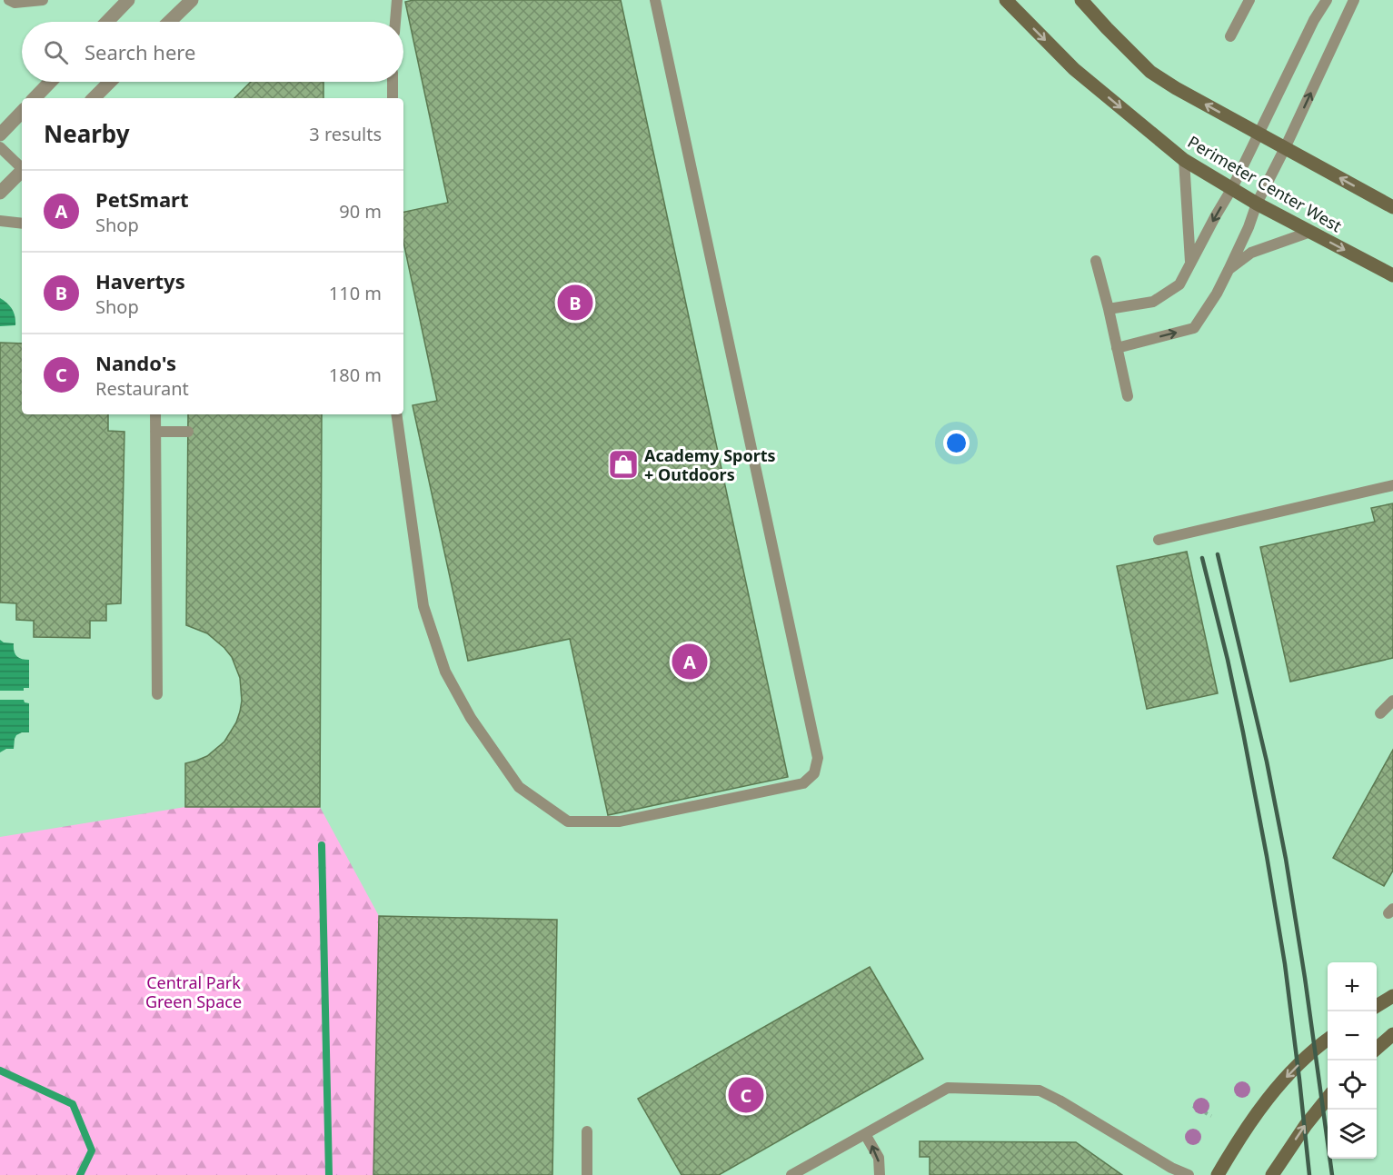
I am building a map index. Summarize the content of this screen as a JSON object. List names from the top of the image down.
{
  "streets": {
    "main road": ["Perimeter Center West"]
  },
  "parks": ["Central Park Green Space"],
  "places": {
    "shop": ["Academy Sports + Outdoors"]
  },
  "page": {
    "search": "Search here",
    "heading": ["Nearby", "3 results"],
    "list": [
      {
        "mark": "A",
        "name": "PetSmart",
        "note": "Shop",
        "value": "90 m"
      },
      {
        "mark": "B",
        "name": "Havertys",
        "note": "Shop",
        "value": "110 m"
      },
      {
        "mark": "C",
        "name": "Nando's",
        "note": "Restaurant",
        "value": "180 m"
      }
    ],
    "pins": ["B", "A", "C"],
    "map_buttons": ["+", "−"]
  }
}
